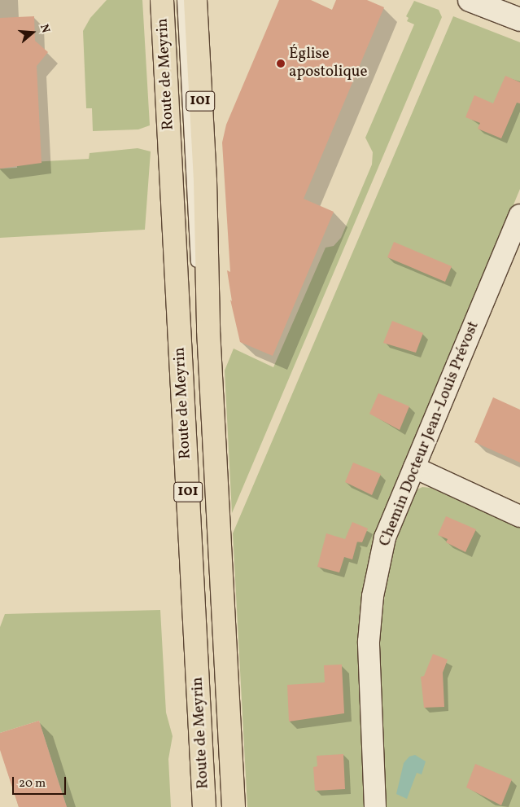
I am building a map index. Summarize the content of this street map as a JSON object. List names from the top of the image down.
{
  "streets": {
    "main road": ["Route de Meyrin", "101"],
    "street": ["Chemin Docteur Jean-Louis Prévost"]
  },
  "places": ["Église apostolique"],
  "scale_bar": "20 m",
  "north": "right"
}
